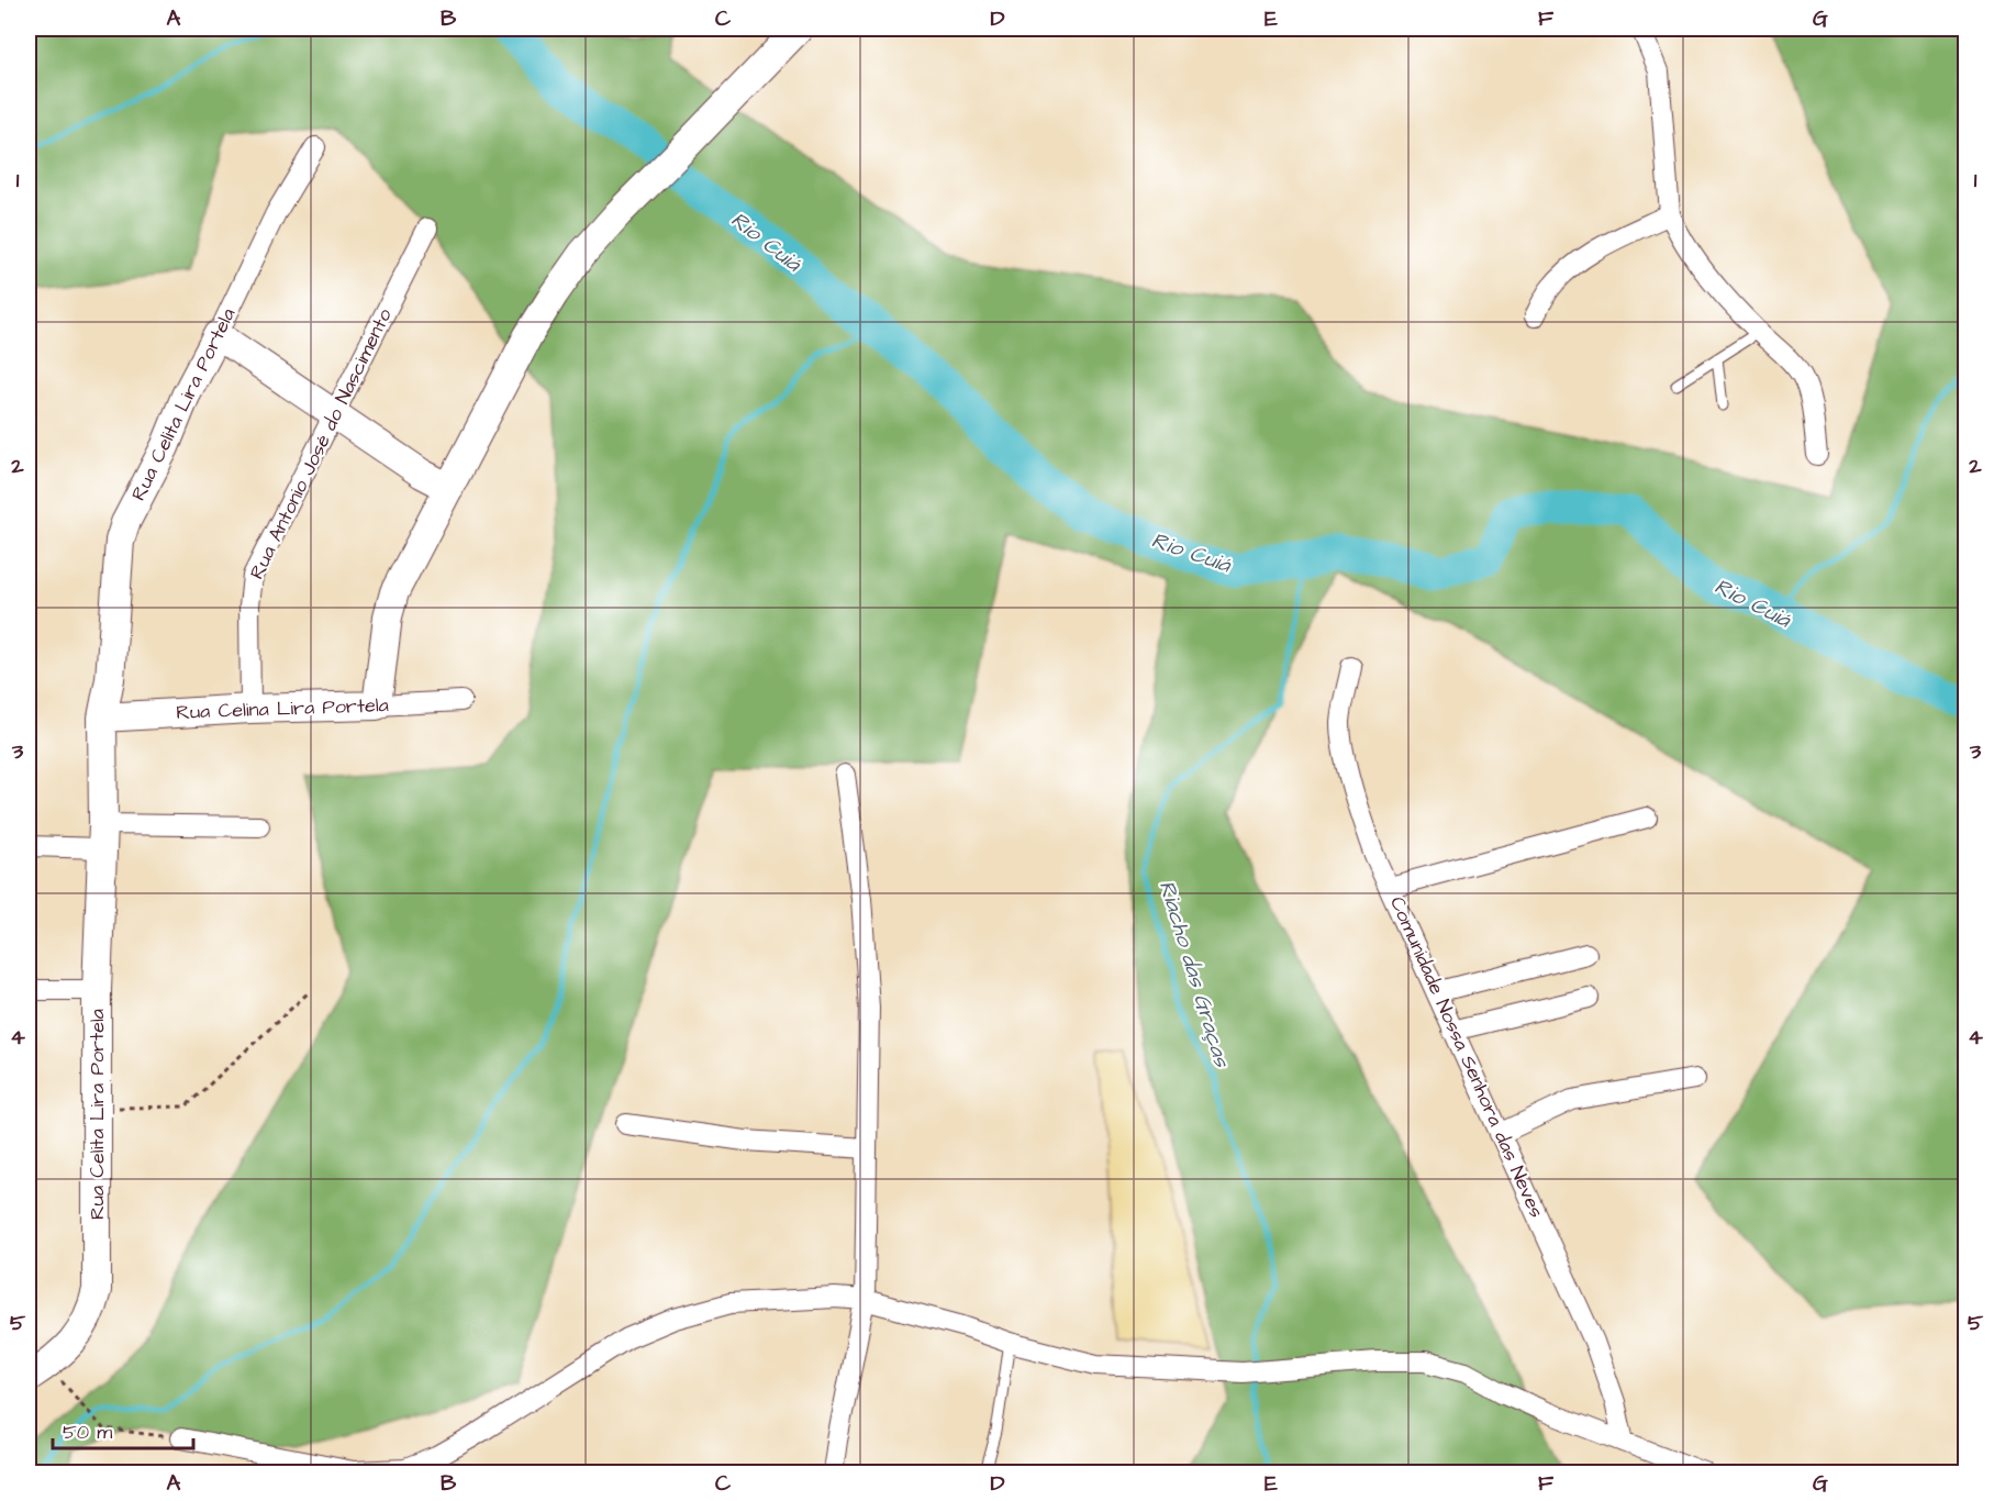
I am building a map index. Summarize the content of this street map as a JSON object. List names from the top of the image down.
{
  "streets": {
    "main road": ["Rua Celita Lira Portela", "Rua Celina Lira Portela"],
    "street": ["Rua Antonio José do Nascimento", "Comunidade Nossa Senhora das Neves"]
  },
  "crossings": [
    ["Rua Celita Lira Portela", "Rua Celina Lira Portela"],
    ["Rua Antonio José do Nascimento", "Rua Celina Lira Portela"]
  ],
  "water": ["Rio Cuiá", "Riacho das Graças"],
  "scale_bar": "50 m",
  "grid": {
    "columns": [
      "A",
      "B",
      "C",
      "D",
      "E",
      "F",
      "G"
    ],
    "rows": [
      "1",
      "2",
      "3",
      "4",
      "5"
    ]
  }
}
